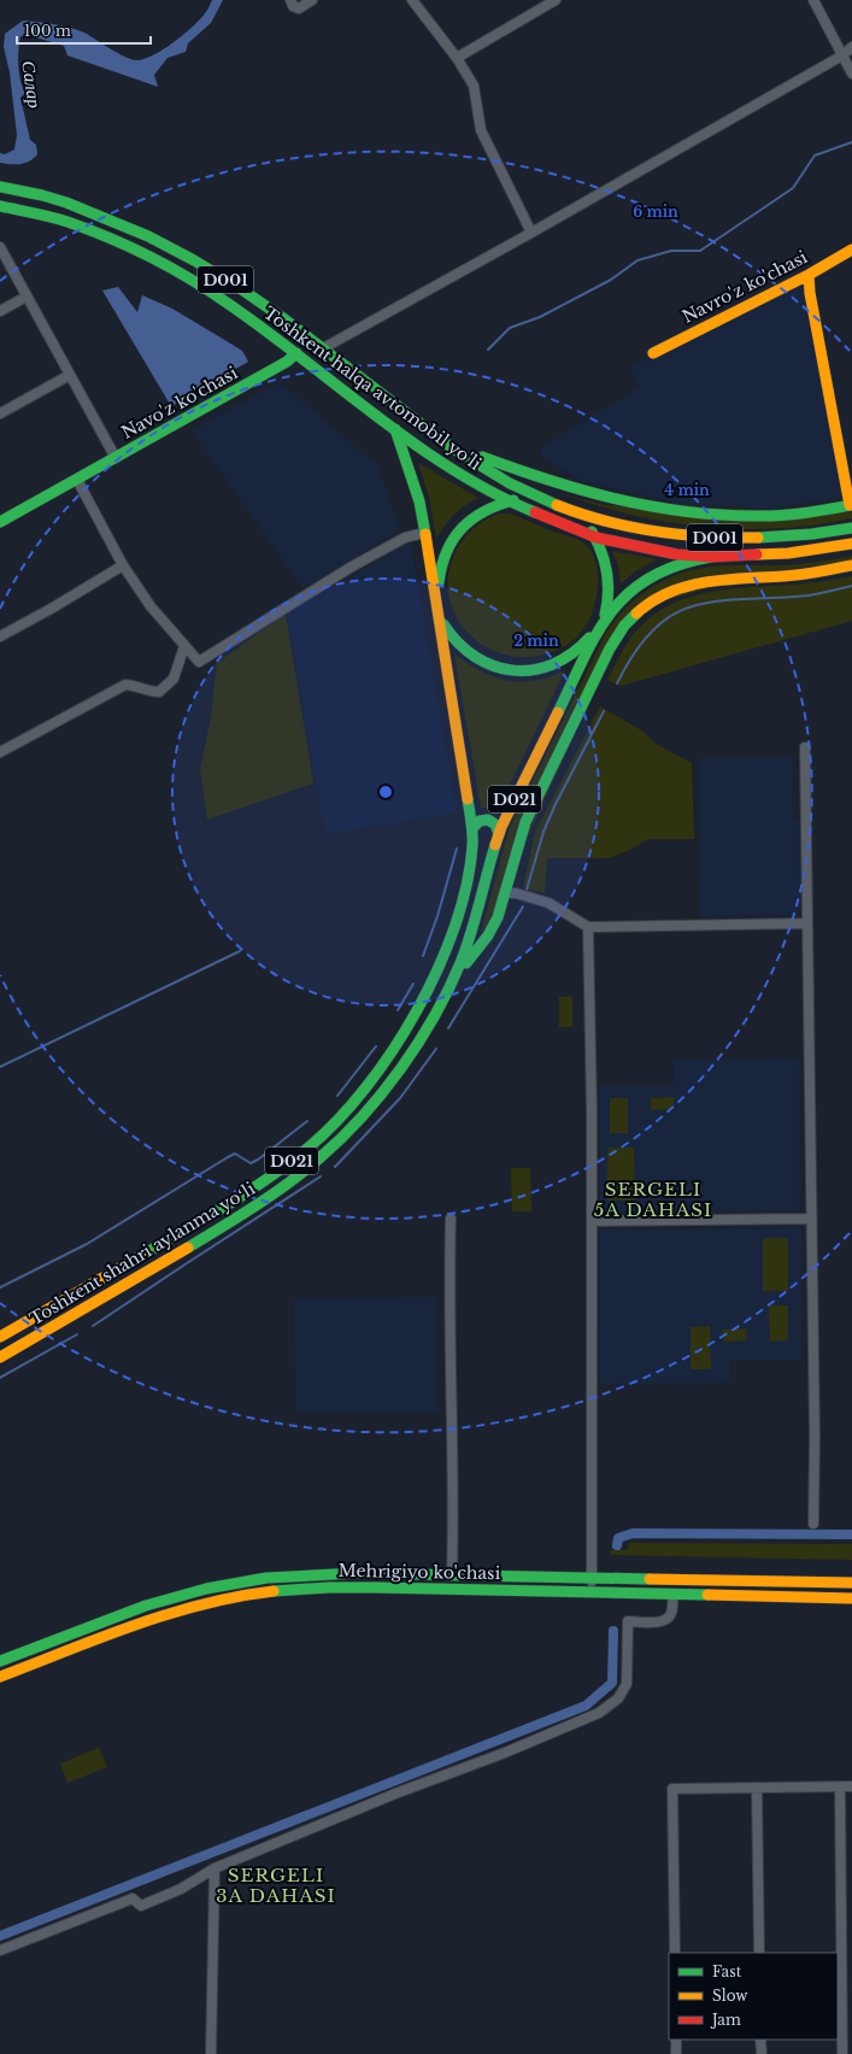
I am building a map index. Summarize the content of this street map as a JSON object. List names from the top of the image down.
{
  "streets": {
    "main road": [
      "D001",
      "Navro'z ko'chasi",
      "Toshkent halqa avtomobil yo'li",
      "Navo'z ko'chasi",
      "D021",
      "Toshkent shahri aylanma yoʻli",
      "Mehrigiyo ko'chasi"
    ]
  },
  "crossings": [
    ["D001", "Toshkent halqa avtomobil yo'li"],
    ["D001", "Toshkent shahri aylanma yoʻli"],
    ["Toshkent halqa avtomobil yo'li", "Navo'z ko'chasi"],
    ["Toshkent halqa avtomobil yo'li", "Toshkent shahri aylanma yoʻli"]
  ],
  "districts": ["SERGELI 5A DAHASI", "SERGELI 3A DAHASI"],
  "water": ["Салар"],
  "legend": ["Fast", "Slow", "Jam"],
  "scale_bar": "100 m",
  "rings": ["6 min", "4 min", "2 min"]
}
